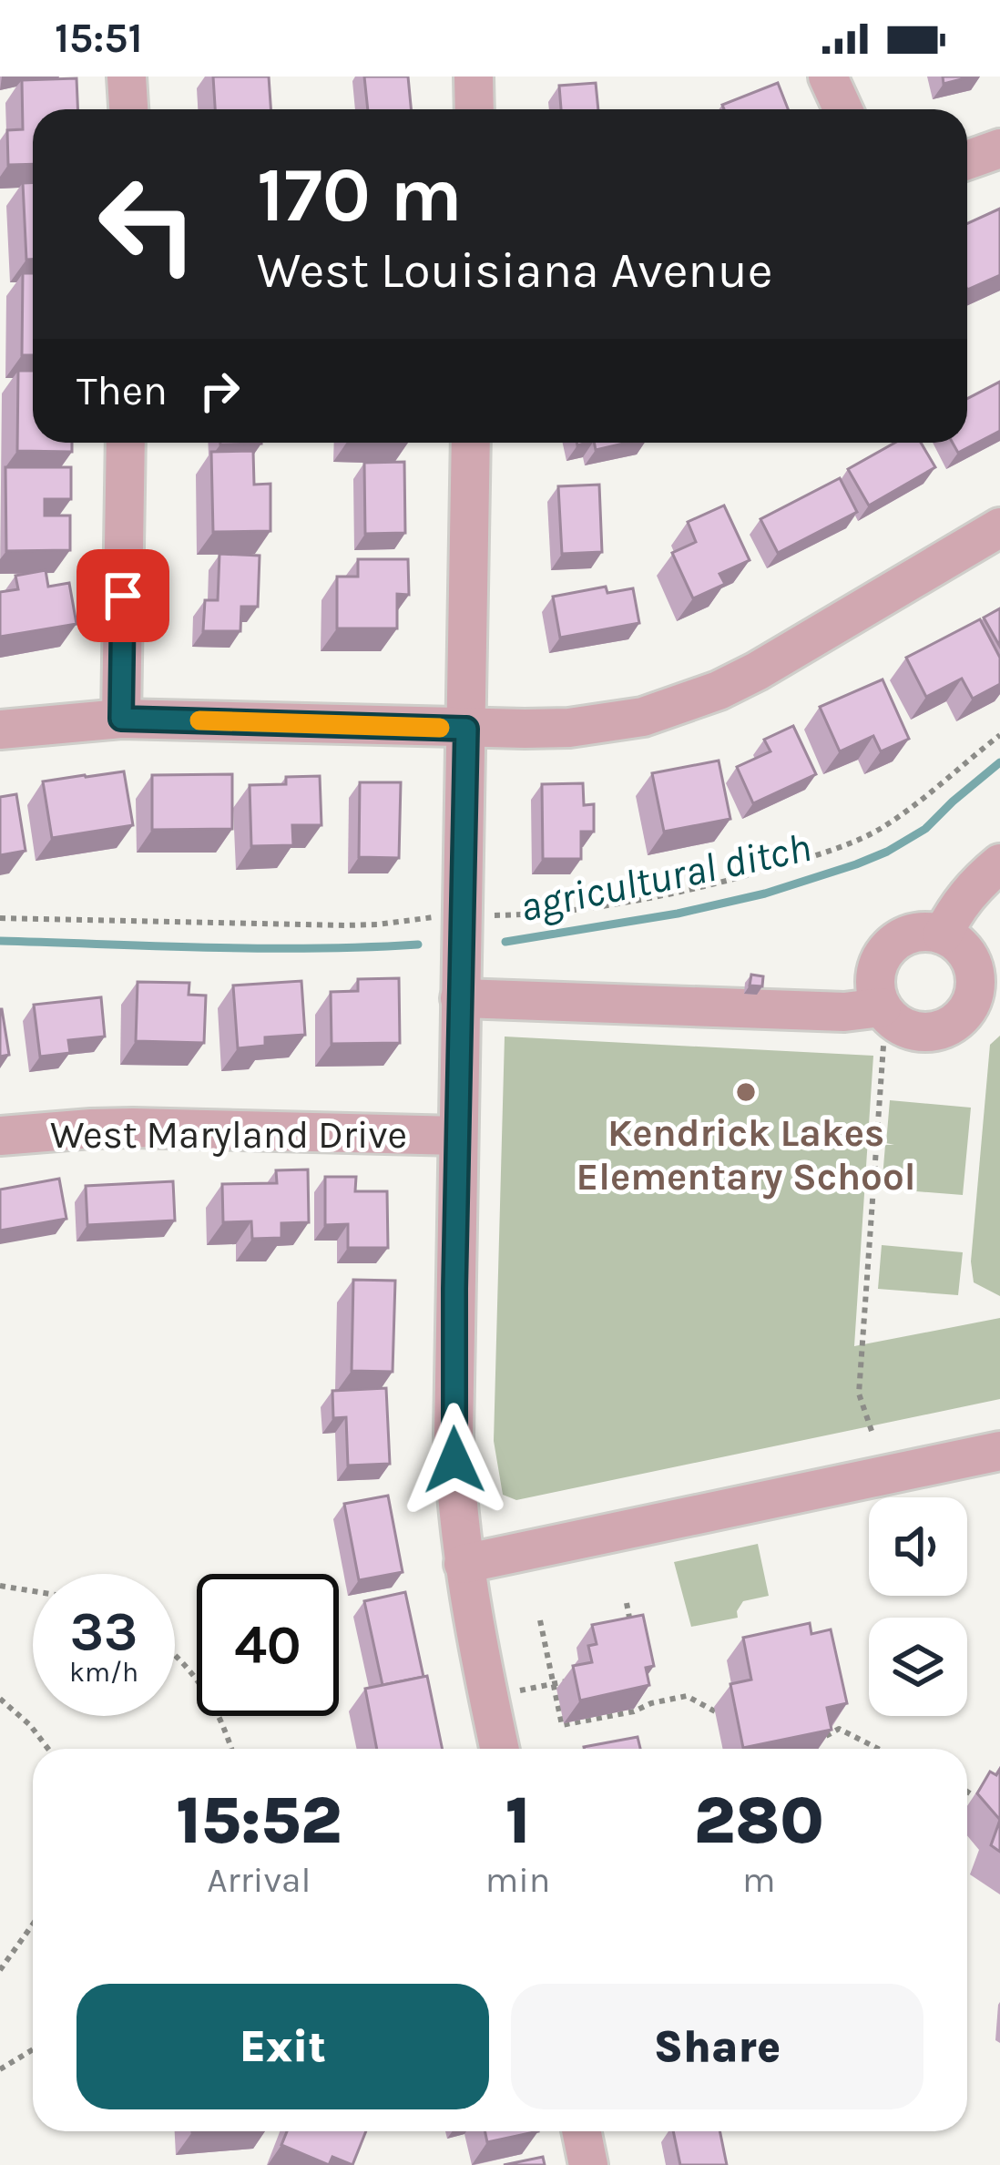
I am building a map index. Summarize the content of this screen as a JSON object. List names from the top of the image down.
{
  "streets": {
    "street": ["West Maryland Drive"]
  },
  "water": ["agricultural ditch"],
  "places": ["Kendrick Lakes Elementary School"],
  "page": {
    "status": "15:51",
    "turn": ["170 m", "West Louisiana Avenue"],
    "then": "Then",
    "speed": "33 km/h",
    "limit": "40",
    "eta": [
      "15:52",
      "Arrival",
      "1",
      "min",
      "280",
      "m"
    ],
    "buttons": ["Exit", "Share"]
  }
}
